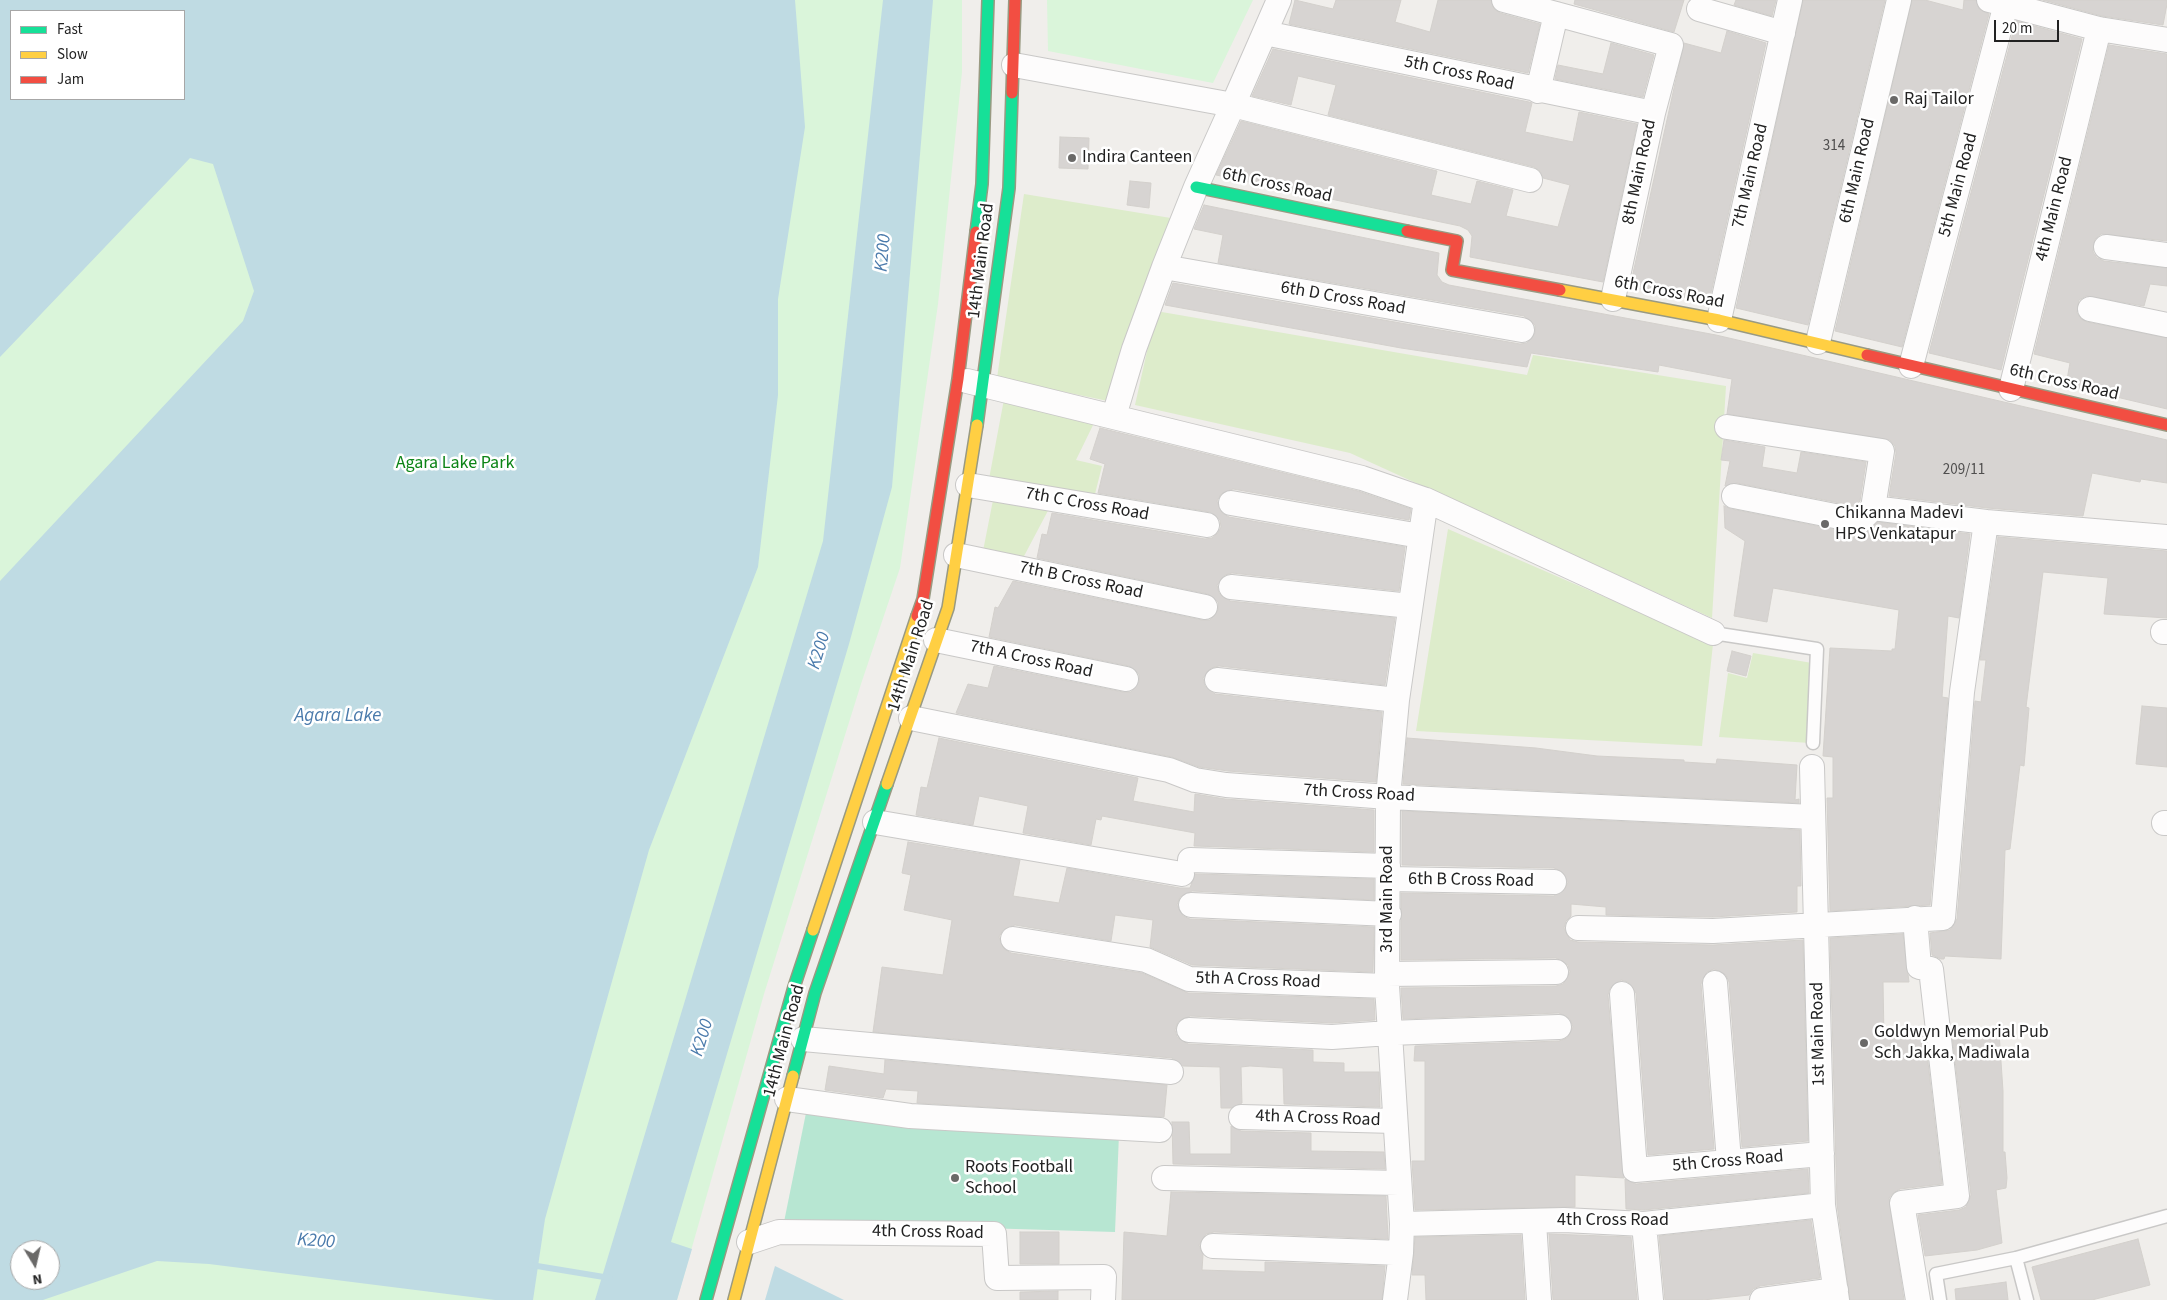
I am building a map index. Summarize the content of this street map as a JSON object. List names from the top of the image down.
{
  "streets": {
    "main road": ["6th Cross Road", "14th Main Road"],
    "street": [
      "5th Cross Road",
      "6th Main Road",
      "8th Main Road",
      "7th Main Road",
      "5th Main Road",
      "4th Main Road",
      "6th D Cross Road",
      "7th C Cross Road",
      "7th B Cross Road",
      "7th A Cross Road",
      "7th Cross Road",
      "6th B Cross Road",
      "3rd Main Road",
      "5th A Cross Road",
      "1st Main Road",
      "4th A Cross Road",
      "4th Cross Road"
    ]
  },
  "crossings": [
    ["5th Cross Road", "8th Main Road"],
    ["5th Cross Road", "1st Main Road"],
    ["6th Main Road", "6th Cross Road"],
    ["8th Main Road", "6th Cross Road"],
    ["7th Main Road", "6th Cross Road"],
    ["5th Main Road", "6th Cross Road"],
    ["6th Cross Road", "4th Main Road"],
    ["14th Main Road", "7th C Cross Road"],
    ["14th Main Road", "7th B Cross Road"],
    ["14th Main Road", "7th A Cross Road"],
    ["14th Main Road", "7th Cross Road"],
    ["14th Main Road", "6th B Cross Road"],
    ["14th Main Road", "4th Cross Road"],
    ["7th Cross Road", "3rd Main Road"],
    ["7th Cross Road", "1st Main Road"],
    ["6th B Cross Road", "3rd Main Road"],
    ["3rd Main Road", "5th A Cross Road"],
    ["3rd Main Road", "4th A Cross Road"],
    ["3rd Main Road", "4th Cross Road"],
    ["1st Main Road", "4th Cross Road"]
  ],
  "water": ["K200", "Agara Lake"],
  "parks": ["Agara Lake Park"],
  "places": [
    "Raj Tailor",
    "Indira Canteen",
    "Chikanna Madevi HPS Venkatapur",
    "Goldwyn Memorial Pub Sch Jakka, Madiwala",
    "Roots Football School"
  ],
  "house_numbers": ["314", "209/11"],
  "legend": ["Fast", "Slow", "Jam"],
  "scale_bar": "20 m",
  "north": "bottom"
}
